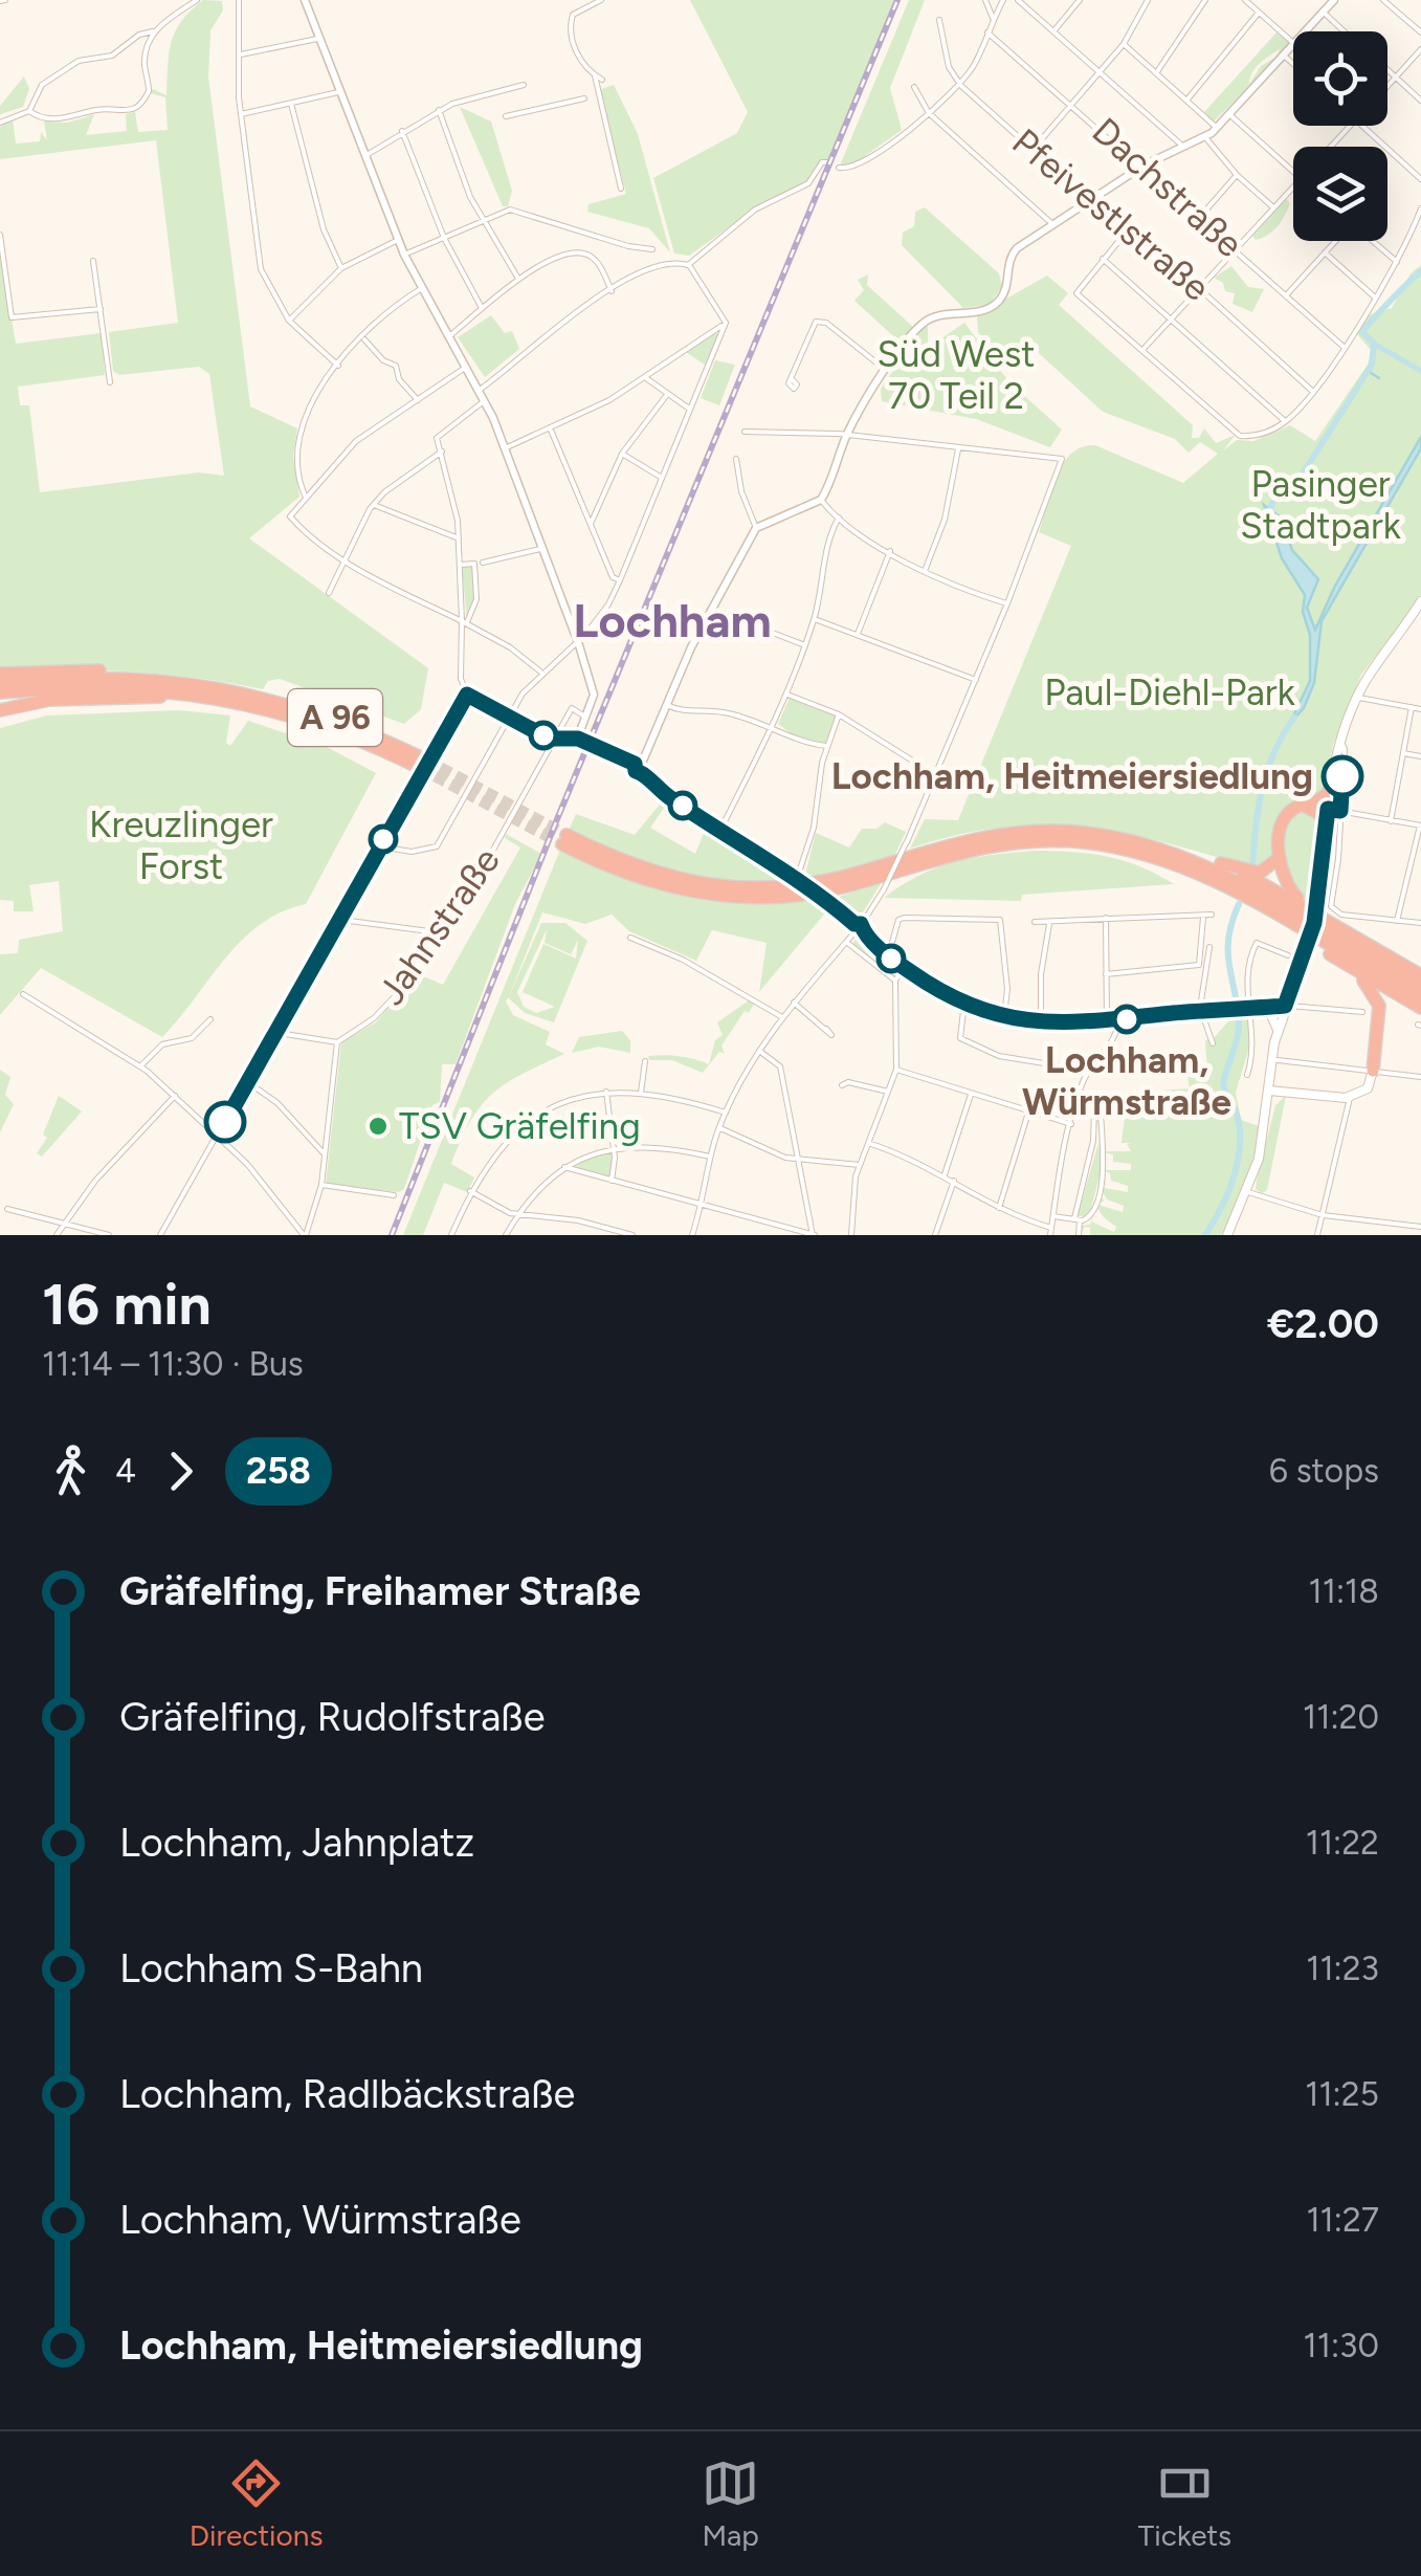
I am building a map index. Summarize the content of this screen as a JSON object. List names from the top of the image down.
{
  "streets": {
    "highway": ["A 96"],
    "street": ["Dachstraße", "Pfeivestlstraße", "Jahnstraße"]
  },
  "districts": ["Lochham"],
  "parks": [
    "Süd West 70 Teil 2",
    "Pasinger Stadtpark",
    "Paul-Diehl-Park",
    "Kreuzlinger Forst"
  ],
  "places": ["Lochham, Heitmeiersiedlung", "Lochham, Würmstraße", "TSV Gräfelfing"],
  "lines": ["bus line 258"],
  "page": {
    "heading": ["16 min", "11:14 – 11:30 · Bus", "€2.00"],
    "legs": ["4", "258", "6 stops"],
    "list": [
      {
        "name": "Gräfelfing, Freihamer Straße",
        "value": "11:18"
      },
      {
        "name": "Gräfelfing, Rudolfstraße",
        "value": "11:20"
      },
      {
        "name": "Lochham, Jahnplatz",
        "value": "11:22"
      },
      {
        "name": "Lochham S-Bahn",
        "value": "11:23"
      },
      {
        "name": "Lochham, Radlbäckstraße",
        "value": "11:25"
      },
      {
        "name": "Lochham, Würmstraße",
        "value": "11:27"
      },
      {
        "name": "Lochham, Heitmeiersiedlung",
        "value": "11:30"
      }
    ],
    "tabs": ["Directions", "Map", "Tickets"]
  }
}
